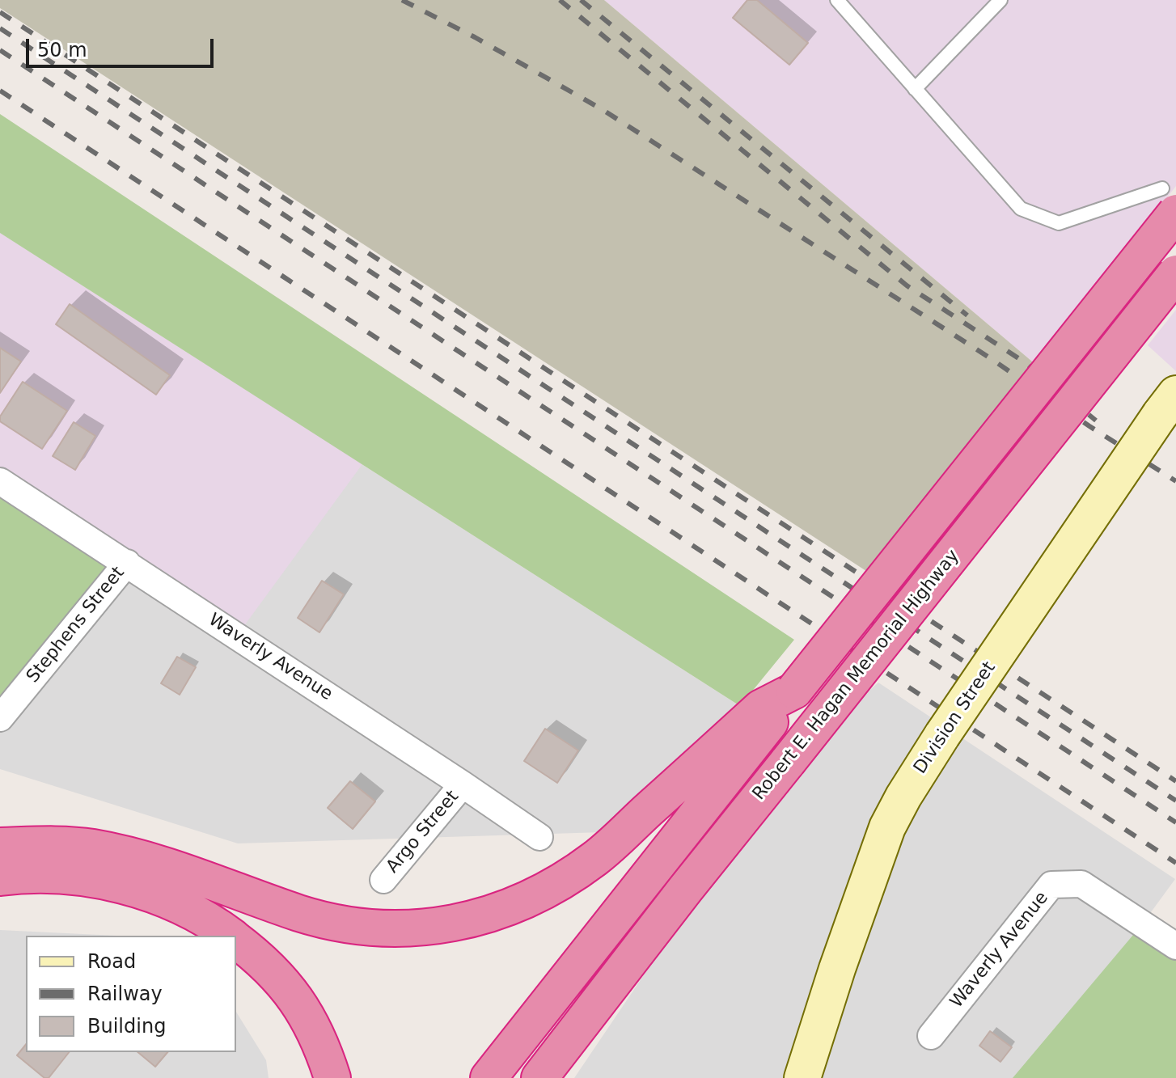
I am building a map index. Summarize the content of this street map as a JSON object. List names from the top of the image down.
{
  "streets": {
    "highway": ["Robert E. Hagan Memorial Highway"],
    "street": [
      "Stephens Street",
      "Waverly Avenue",
      "Division Street",
      "Argo Street"
    ]
  },
  "crossings": [
    ["Stephens Street", "Waverly Avenue"],
    ["Waverly Avenue", "Argo Street"]
  ],
  "legend": ["Road", "Railway", "Building"],
  "scale_bar": "50 m"
}
